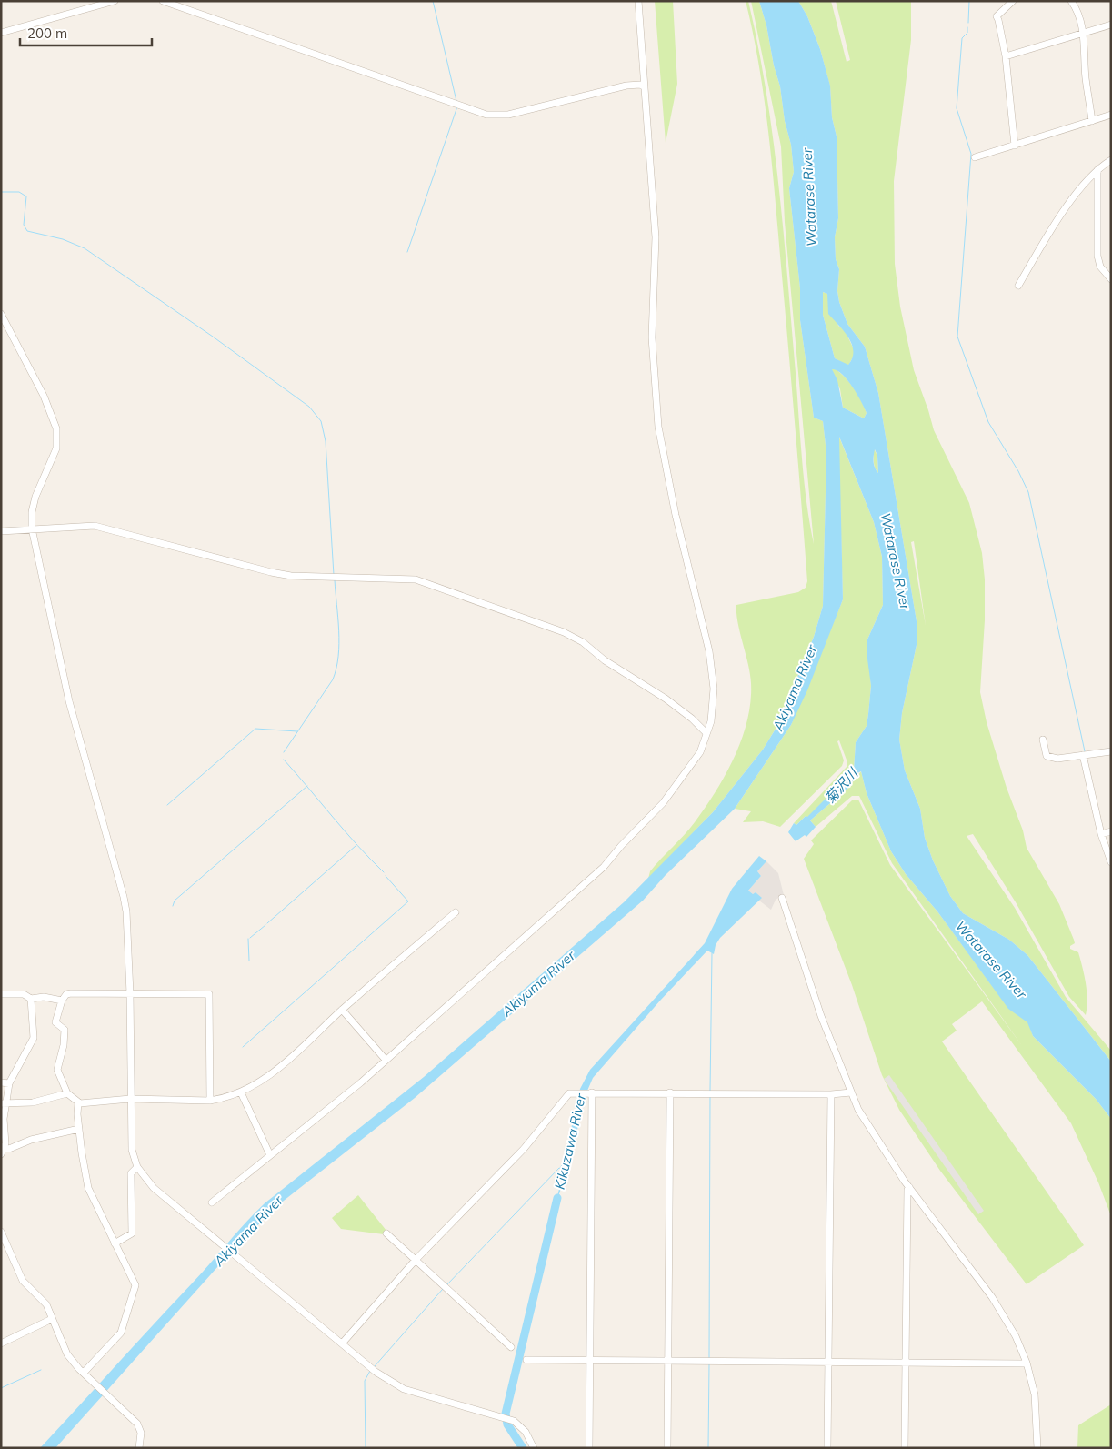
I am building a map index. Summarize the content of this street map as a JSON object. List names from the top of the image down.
{
  "water": [
    "Watarase River",
    "Akiyama River",
    "菊沢川",
    "Kikuzawa River"
  ],
  "scale_bar": "200 m"
}
